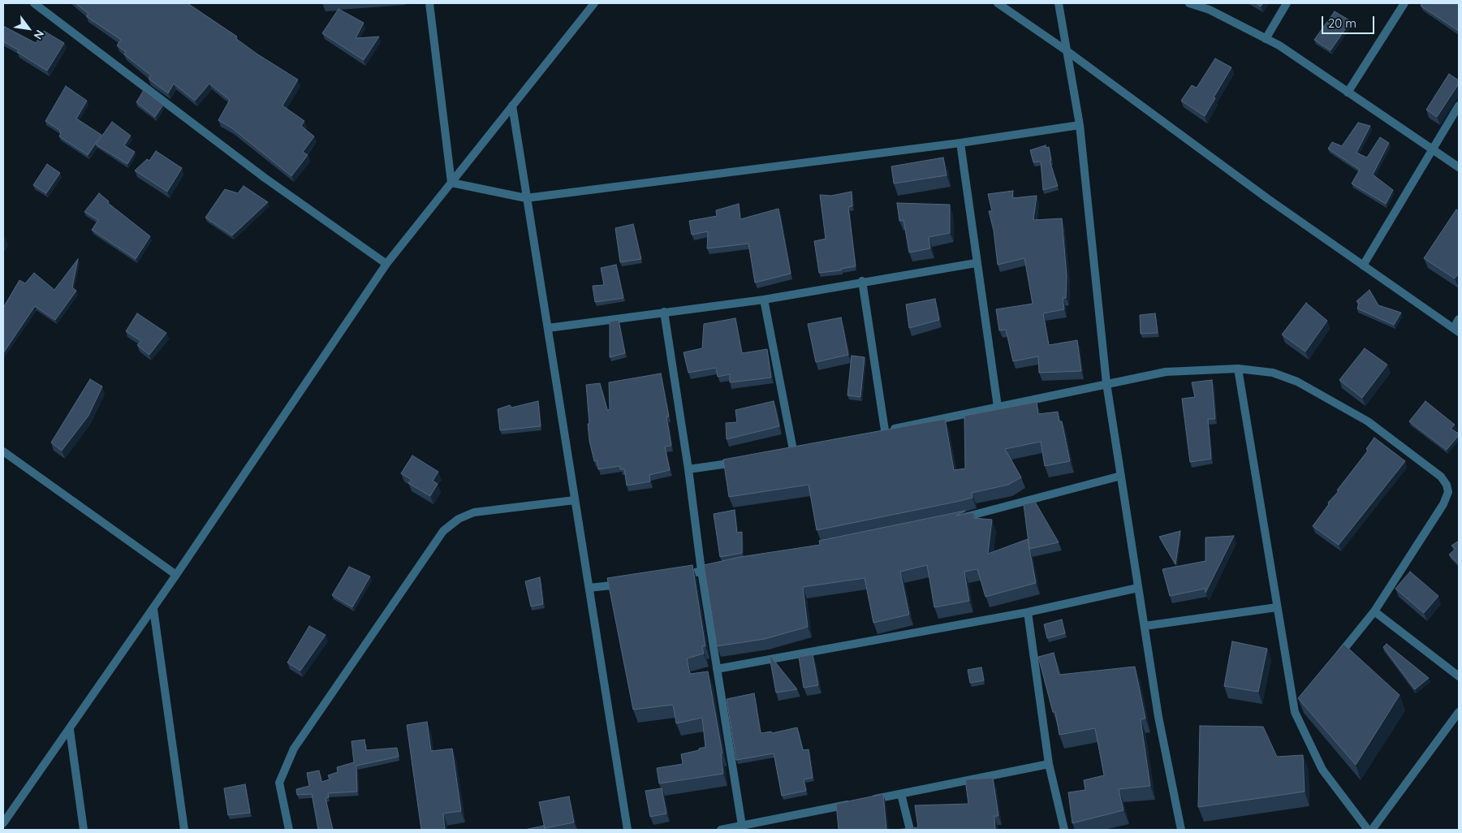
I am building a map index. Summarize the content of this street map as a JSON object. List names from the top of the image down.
{
  "scale_bar": "20 m",
  "north": "bottom right"
}
